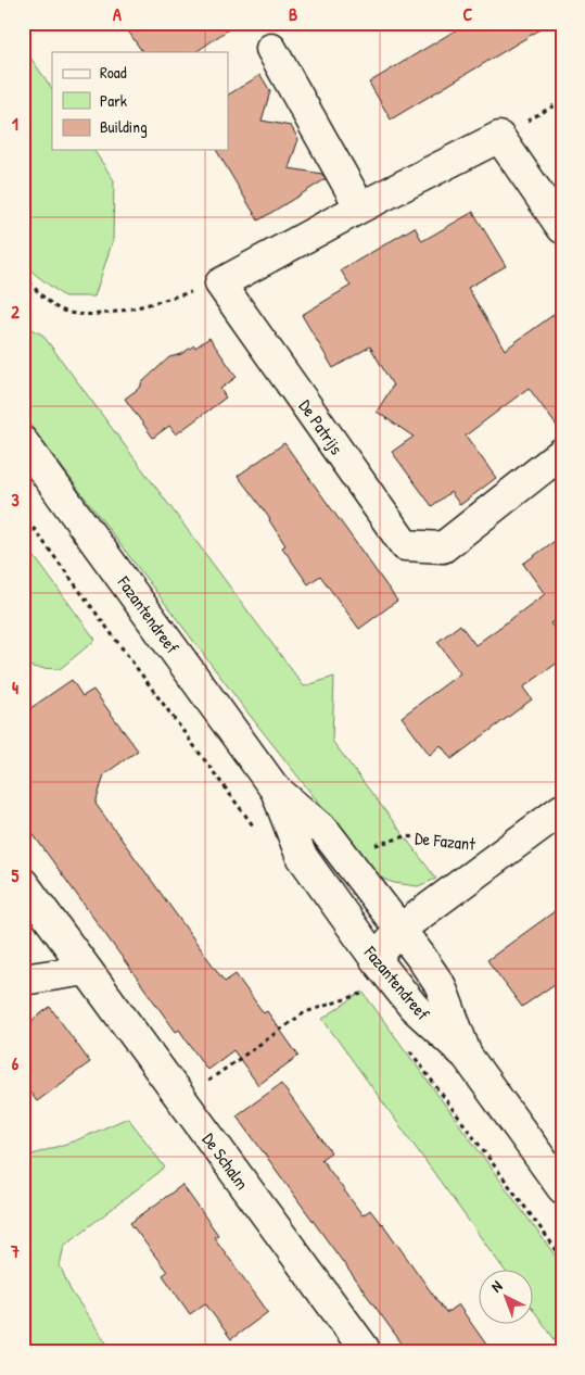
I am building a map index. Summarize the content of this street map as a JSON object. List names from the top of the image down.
{
  "streets": {
    "street": [
      "De Patrijs",
      "Fazantendreef",
      "De Fazant",
      "De Schalm"
    ]
  },
  "crossings": [
    ["Fazantendreef", "De Fazant"]
  ],
  "legend": ["Road", "Park", "Building"],
  "north": "top left",
  "grid": {
    "columns": ["A", "B", "C"],
    "rows": [
      "1",
      "2",
      "3",
      "4",
      "5",
      "6",
      "7"
    ]
  }
}
